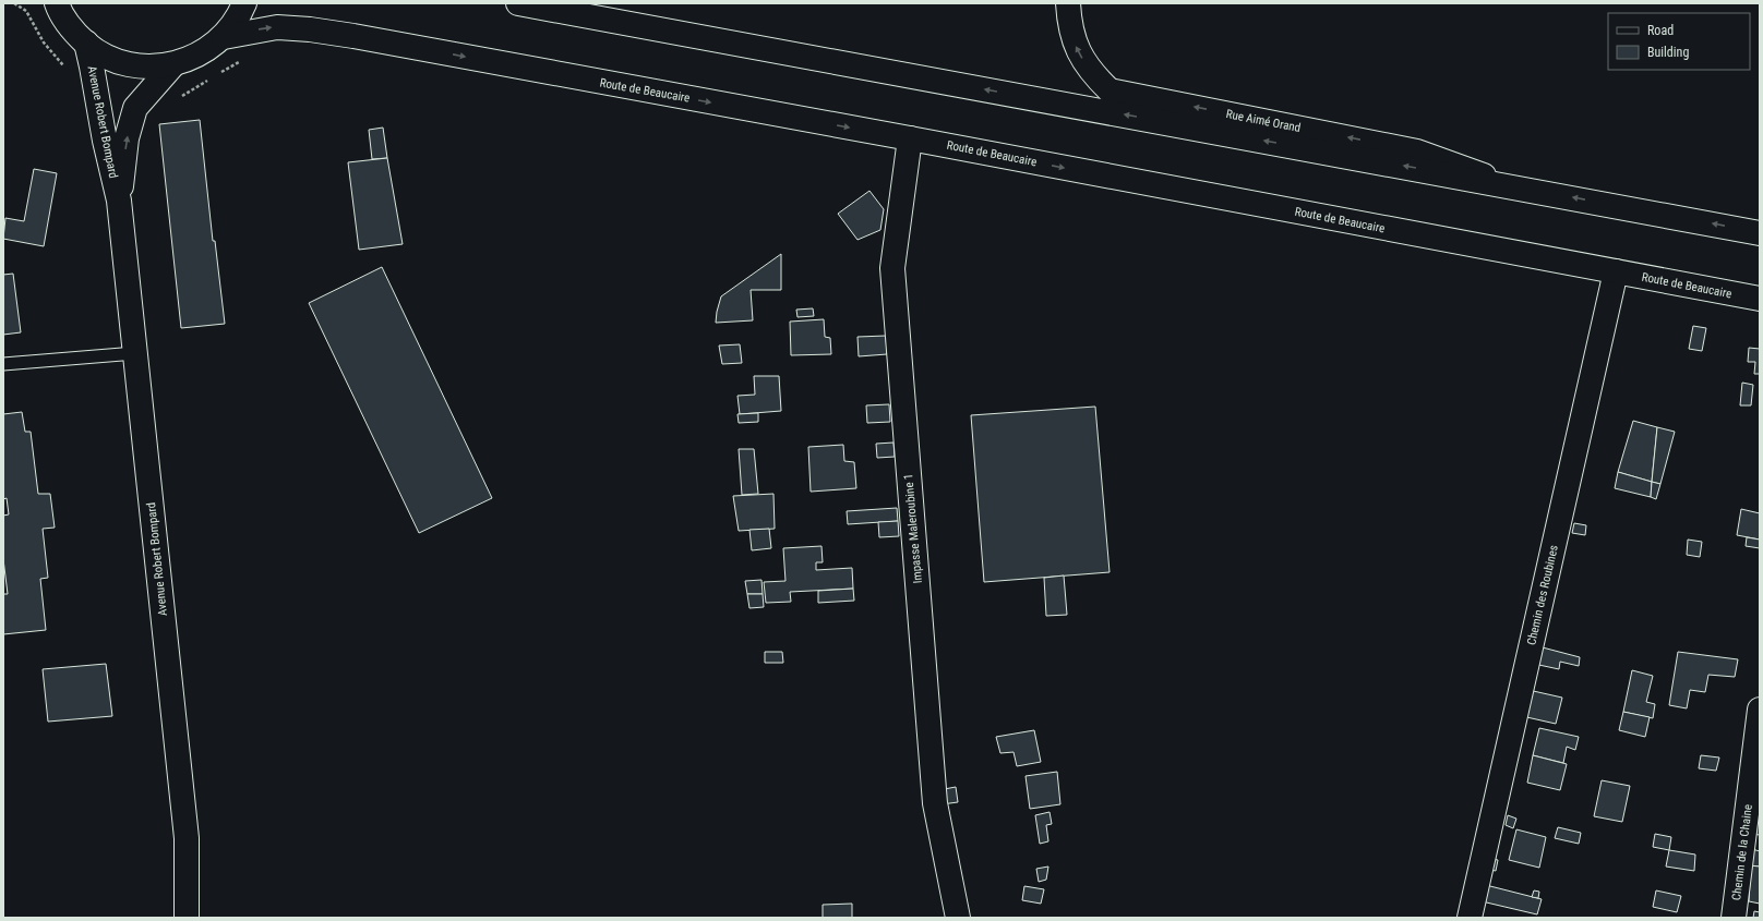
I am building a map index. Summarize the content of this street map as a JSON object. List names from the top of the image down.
{
  "streets": {
    "street": [
      "Route de Beaucaire",
      "Rue Aimé Orand",
      "Avenue Robert Bompard",
      "Impasse Maleroubine 1",
      "Chemin des Roubines",
      "Chemin de la Chaine"
    ]
  },
  "crossings": [
    ["Route de Beaucaire", "Impasse Maleroubine 1"],
    ["Route de Beaucaire", "Chemin des Roubines"]
  ],
  "legend": ["Road", "Building"]
}
